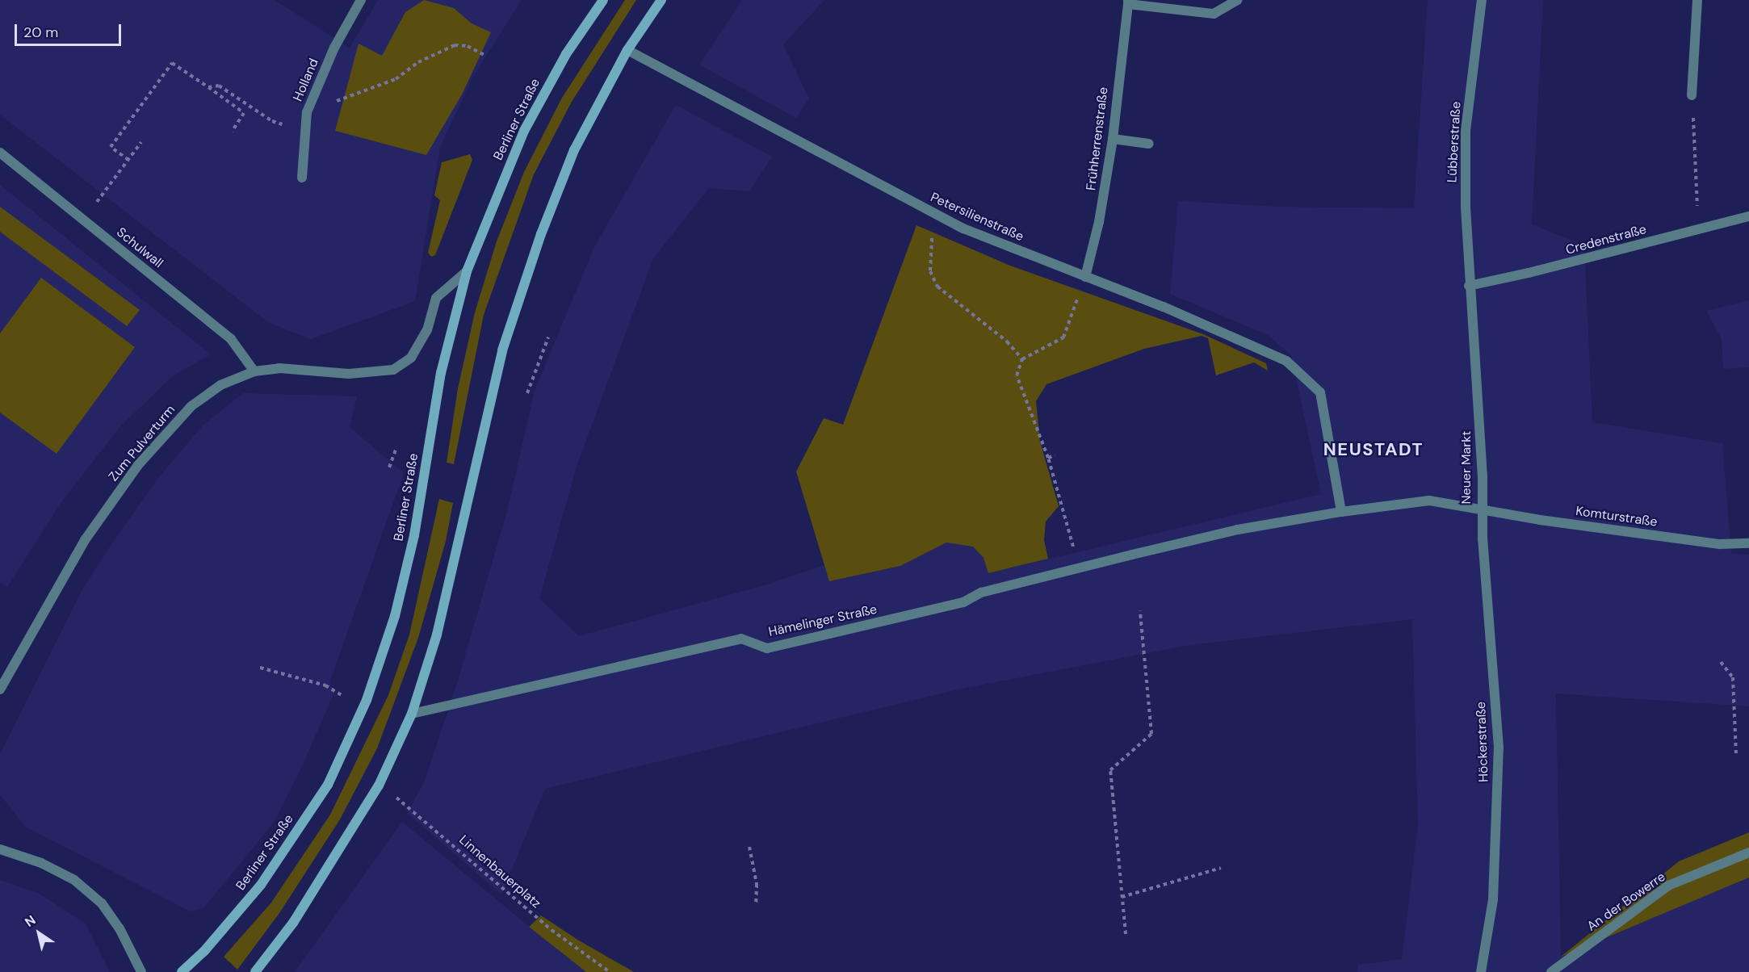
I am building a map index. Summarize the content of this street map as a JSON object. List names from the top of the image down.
{
  "streets": {
    "main road": ["Berliner Straße"],
    "street": [
      "Holland",
      "Frühherrenstraße",
      "Lübberstraße",
      "Petersilienstraße",
      "Credenstraße",
      "Schulwall",
      "Zum Pulverturm",
      "Neuer Markt",
      "Komturstraße",
      "Hämelinger Straße",
      "Höckerstraße",
      "An der Bowerre"
    ],
    "path": ["Linnenbauerplatz"]
  },
  "crossings": [
    ["Berliner Straße", "Zum Pulverturm"],
    ["Frühherrenstraße", "Petersilienstraße"],
    ["Lübberstraße", "Credenstraße"],
    ["Lübberstraße", "Neuer Markt"],
    ["Petersilienstraße", "Neuer Markt"],
    ["Credenstraße", "Neuer Markt"],
    ["Schulwall", "Zum Pulverturm"],
    ["Neuer Markt", "Komturstraße"],
    ["Neuer Markt", "Hämelinger Straße"],
    ["Neuer Markt", "Höckerstraße"],
    ["Komturstraße", "Höckerstraße"]
  ],
  "districts": ["NEUSTADT"],
  "scale_bar": "20 m",
  "north": "top left"
}
